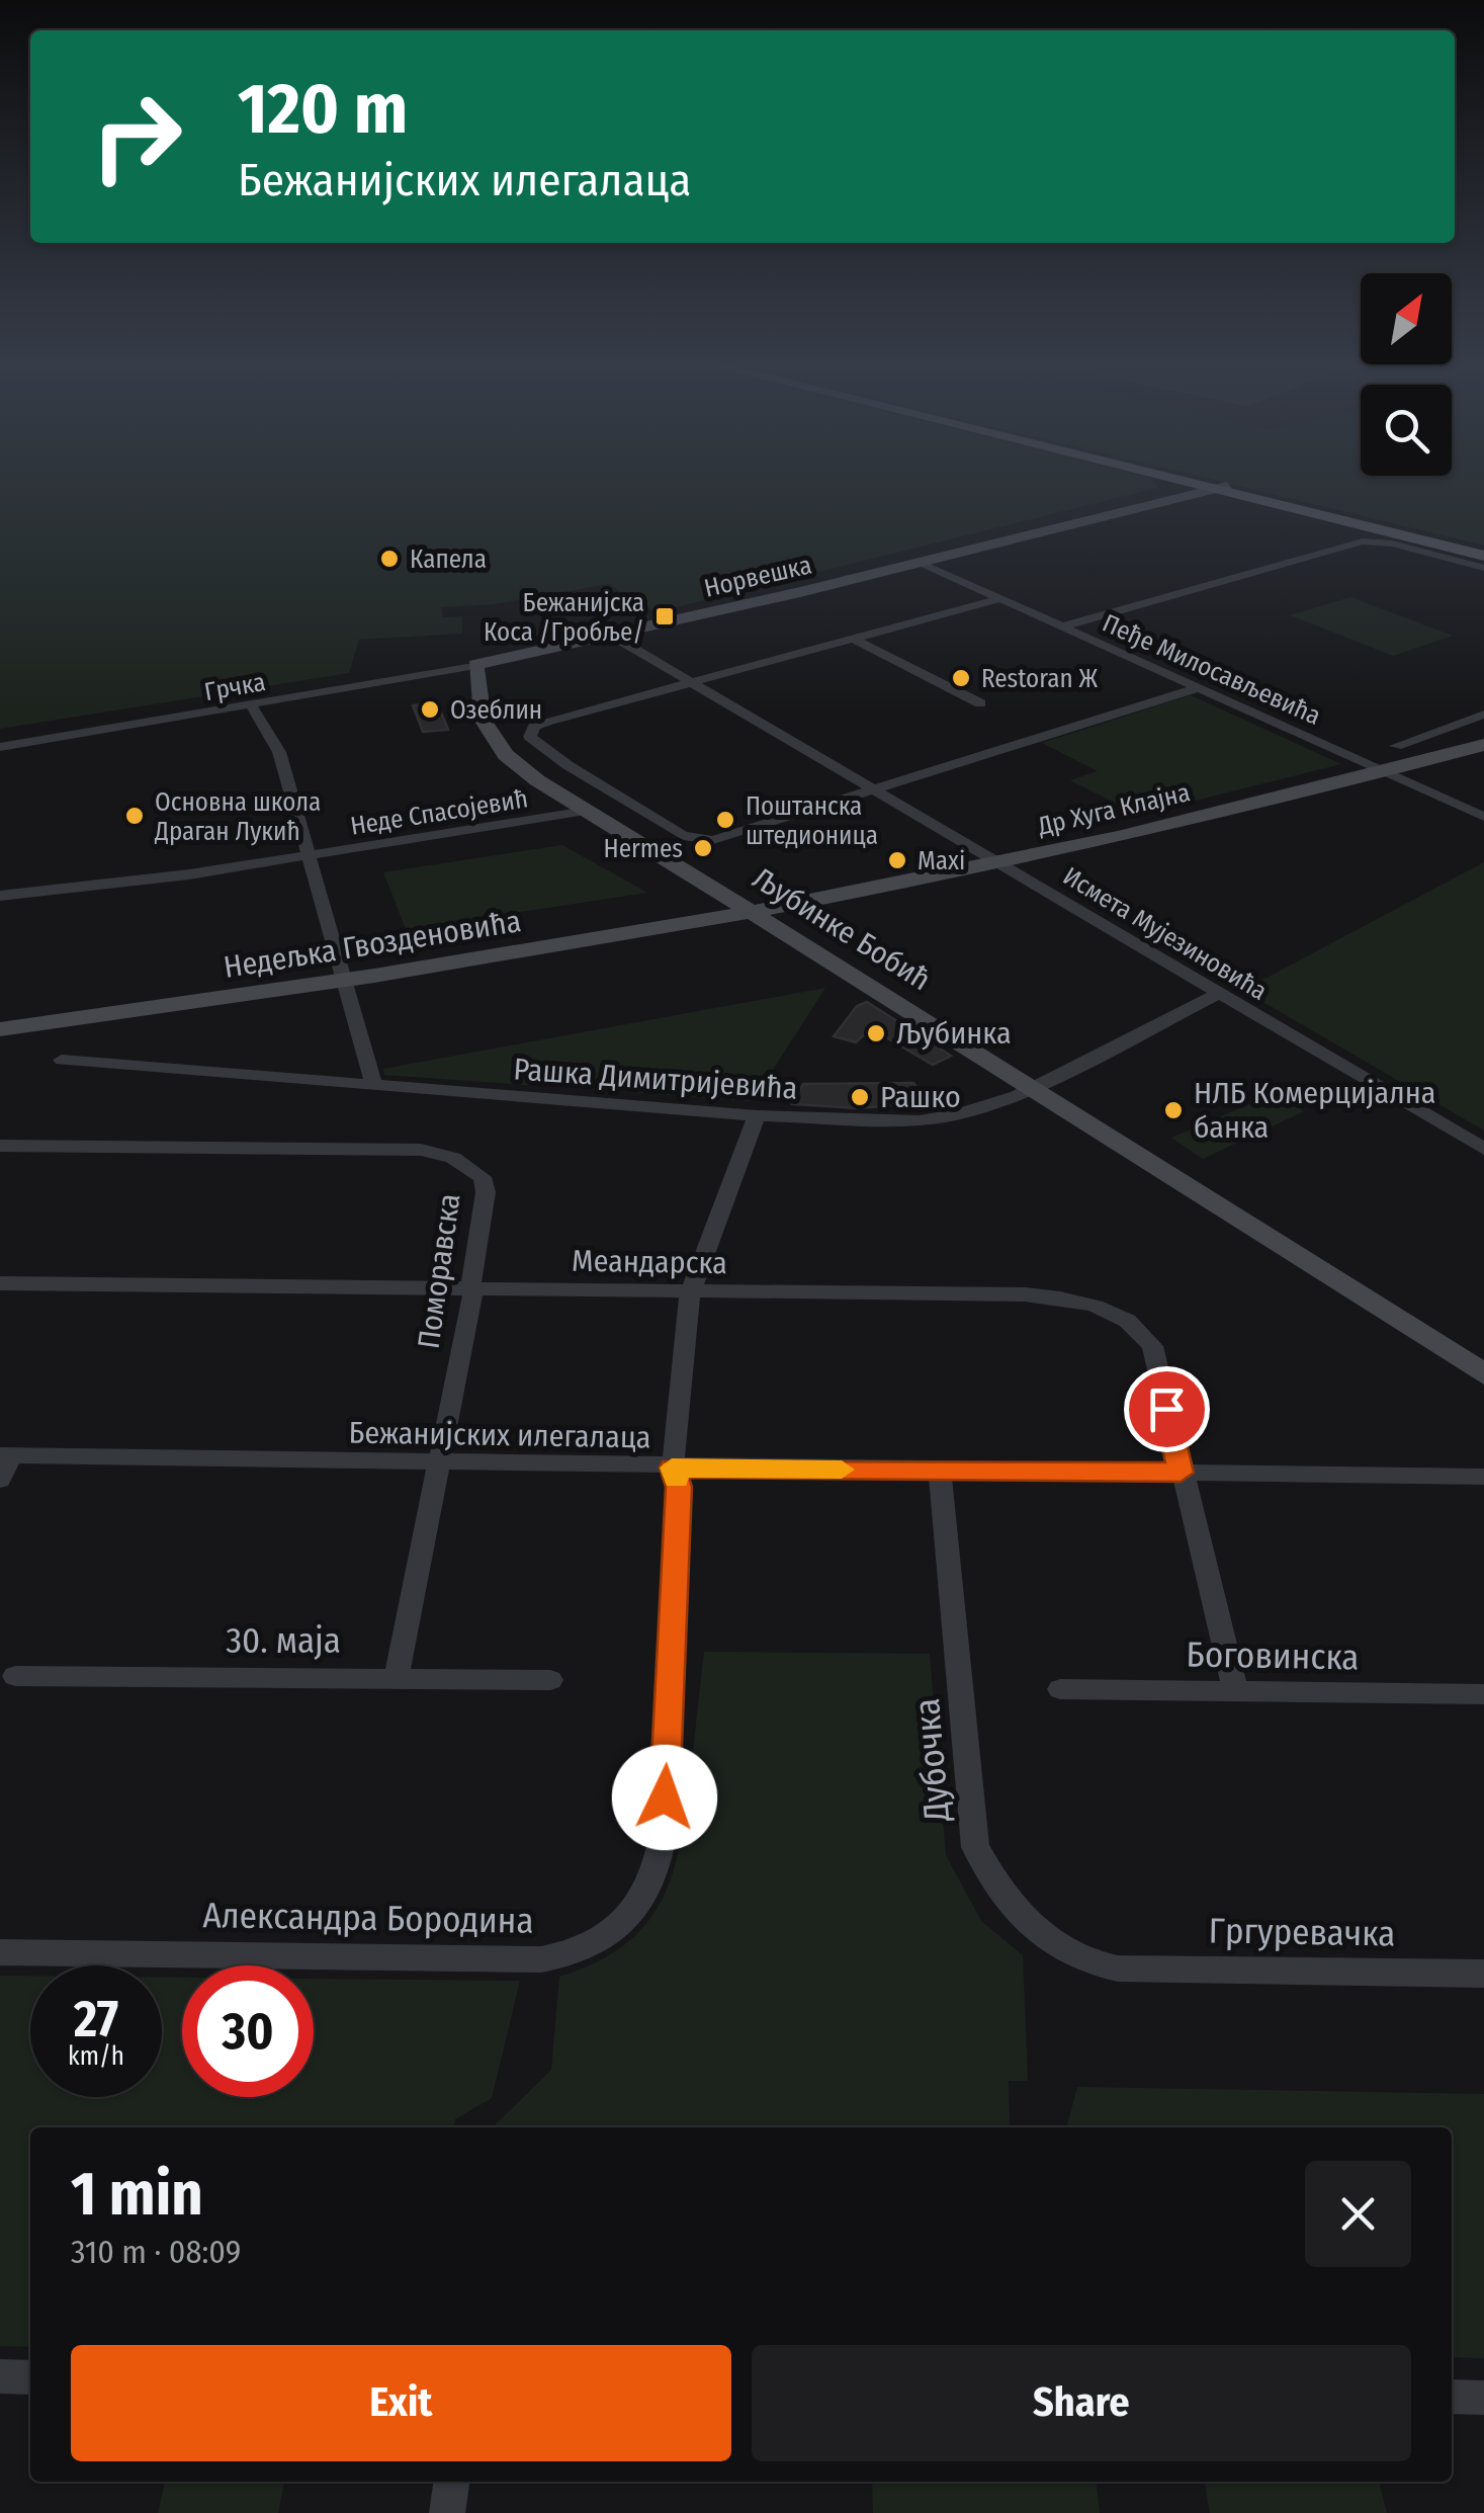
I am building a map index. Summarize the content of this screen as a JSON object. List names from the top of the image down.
{
  "streets": {
    "main road": [
      "Норвешка",
      "Др Хуга Клајна",
      "Љубинке Бобић",
      "Недељка Гвозденовића"
    ],
    "street": [
      "Пеђе Милосављевића",
      "Грчка",
      "Неде Спасојевић",
      "Исмета Мујезиновића",
      "Рашка Димитријевића",
      "Меандарска",
      "Поморавска",
      "Бежанијских илегалаца",
      "30. маја",
      "Боговинска",
      "Дубочка",
      "Александра Бородина",
      "Гргуревачка"
    ]
  },
  "crossings": [
    ["Норвешка", "Пеђе Милосављевића"],
    ["Норвешка", "Грчка"],
    ["Норвешка", "Љубинке Бобић"],
    ["Норвешка", "Исмета Мујезиновића"],
    ["Пеђе Милосављевића", "Др Хуга Клајна"],
    ["Грчка", "Љубинке Бобић"],
    ["Др Хуга Клајна", "Љубинке Бобић"],
    ["Др Хуга Клајна", "Исмета Мујезиновића"],
    ["Др Хуга Клајна", "Недељка Гвозденовића"],
    ["Неде Спасојевић", "Љубинке Бобић"],
    ["Љубинке Бобић", "Недељка Гвозденовића"],
    ["Љубинке Бобић", "Рашка Димитријевића"],
    ["Исмета Мујезиновића", "Рашка Димитријевића"],
    ["Рашка Димитријевића", "Александра Бородина"],
    ["Меандарска", "Поморавска"],
    ["Меандарска", "Бежанијских илегалаца"],
    ["Меандарска", "Боговинска"],
    ["Меандарска", "Александра Бородина"],
    ["Поморавска", "Бежанијских илегалаца"],
    ["Поморавска", "30. маја"],
    ["Бежанијских илегалаца", "Дубочка"],
    ["Бежанијских илегалаца", "Александра Бородина"],
    ["Дубочка", "Гргуревачка"]
  ],
  "places": {
    "other": [
      "Капела",
      "Restoran Ж",
      "Озеблин",
      "Основна школа Драган Лукић",
      "Поштанска штедионица",
      "Hermes",
      "Maxi",
      "Љубинка",
      "Рашко",
      "НЛБ Комерцијална банка"
    ],
    "transit": ["Бежанијска Коса /Гробље/"]
  },
  "north": "top right",
  "page": {
    "turn": ["120 m", "Бежанијских илегалаца"],
    "speed": "27 km/h",
    "limit": "30",
    "heading": ["1 min", "310 m · 08:09"],
    "buttons": ["Exit", "Share"]
  }
}
